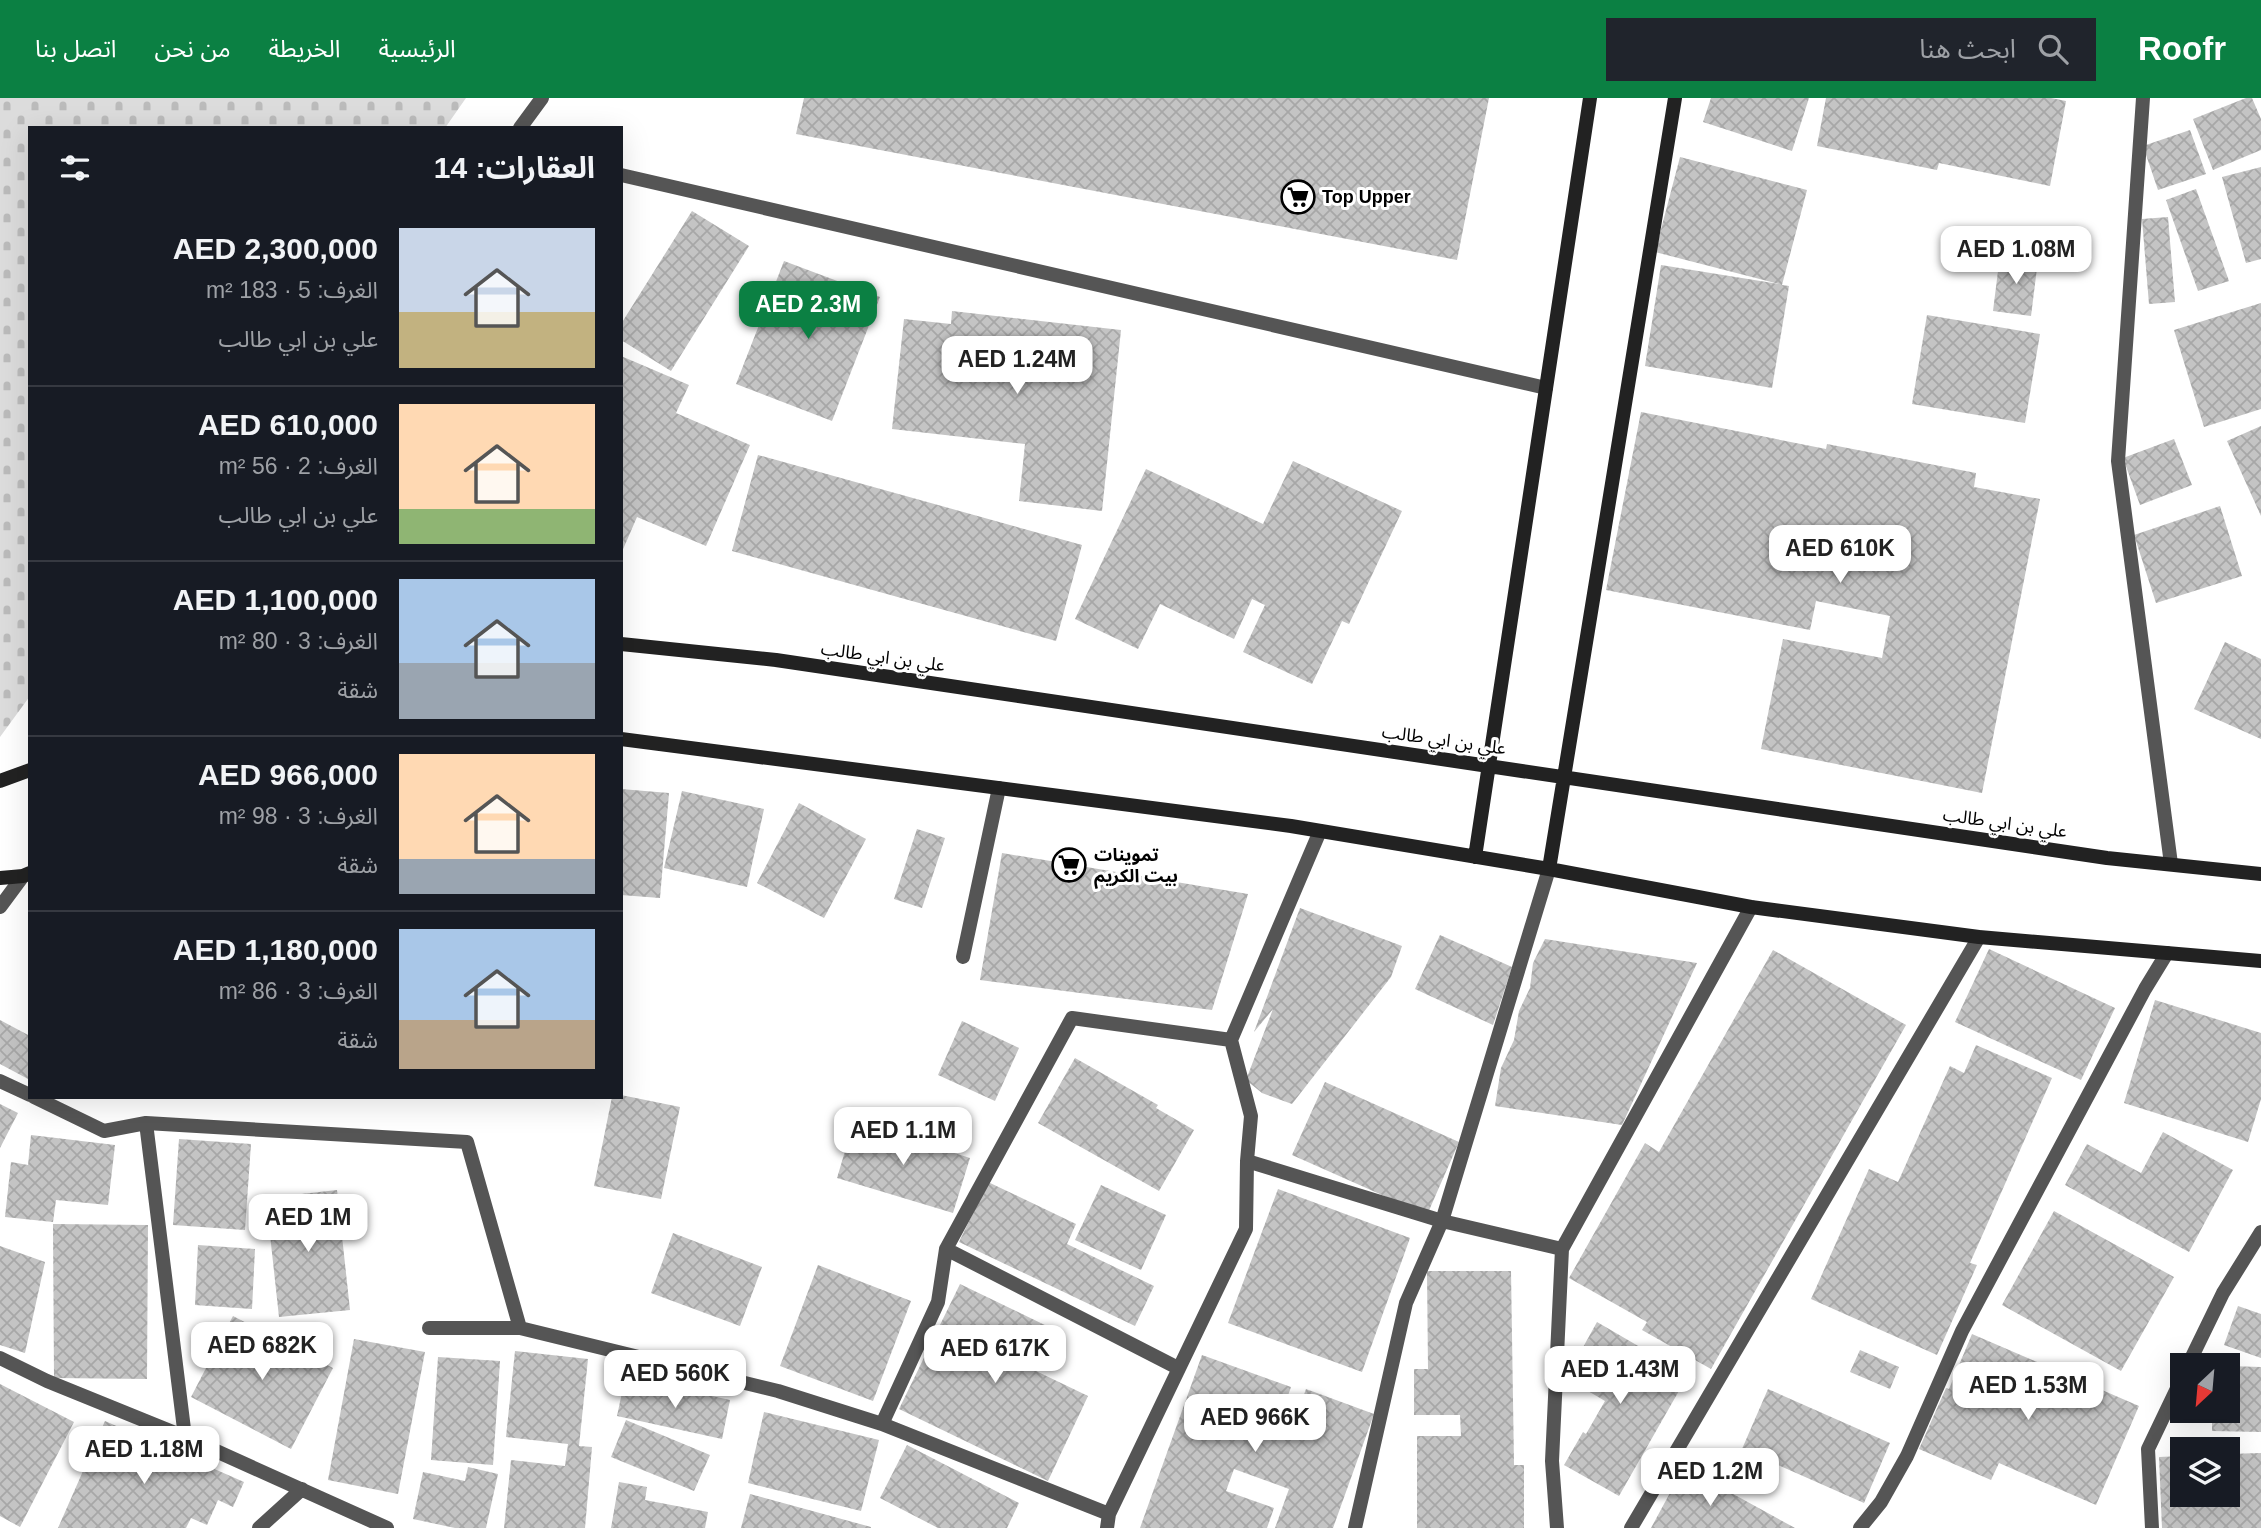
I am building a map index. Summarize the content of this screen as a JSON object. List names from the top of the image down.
{
  "streets": {
    "main road": ["علي بن ابي طالب"]
  },
  "places": {
    "supermarket": ["Top Upper", "تموينات بيت الكريم"]
  },
  "north": "bottom left",
  "page": {
    "header": "Roofr",
    "search": "ابحث هنا",
    "nav": [
      "الرئيسية",
      "الخريطة",
      "من نحن",
      "اتصل بنا"
    ],
    "heading": "العقارات: 14",
    "list": [
      {
        "name": "AED 2,300,000",
        "note": "الغرف: 5 · 183 m² · علي بن ابي طالب"
      },
      {
        "name": "AED 610,000",
        "note": "الغرف: 2 · 56 m² · علي بن ابي طالب"
      },
      {
        "name": "AED 1,100,000",
        "note": "الغرف: 3 · 80 m² · شقة"
      },
      {
        "name": "AED 966,000",
        "note": "الغرف: 3 · 98 m² · شقة"
      },
      {
        "name": "AED 1,180,000",
        "note": "الغرف: 3 · 86 m² · شقة"
      }
    ],
    "price": [
      "AED 1.08M",
      "AED 2.3M",
      "AED 1.24M",
      "AED 610K",
      "AED 1.1M",
      "AED 1M",
      "AED 682K",
      "AED 617K",
      "AED 1.43M",
      "AED 560K",
      "AED 1.53M",
      "AED 966K",
      "AED 1.18M",
      "AED 1.2M"
    ]
  }
}
